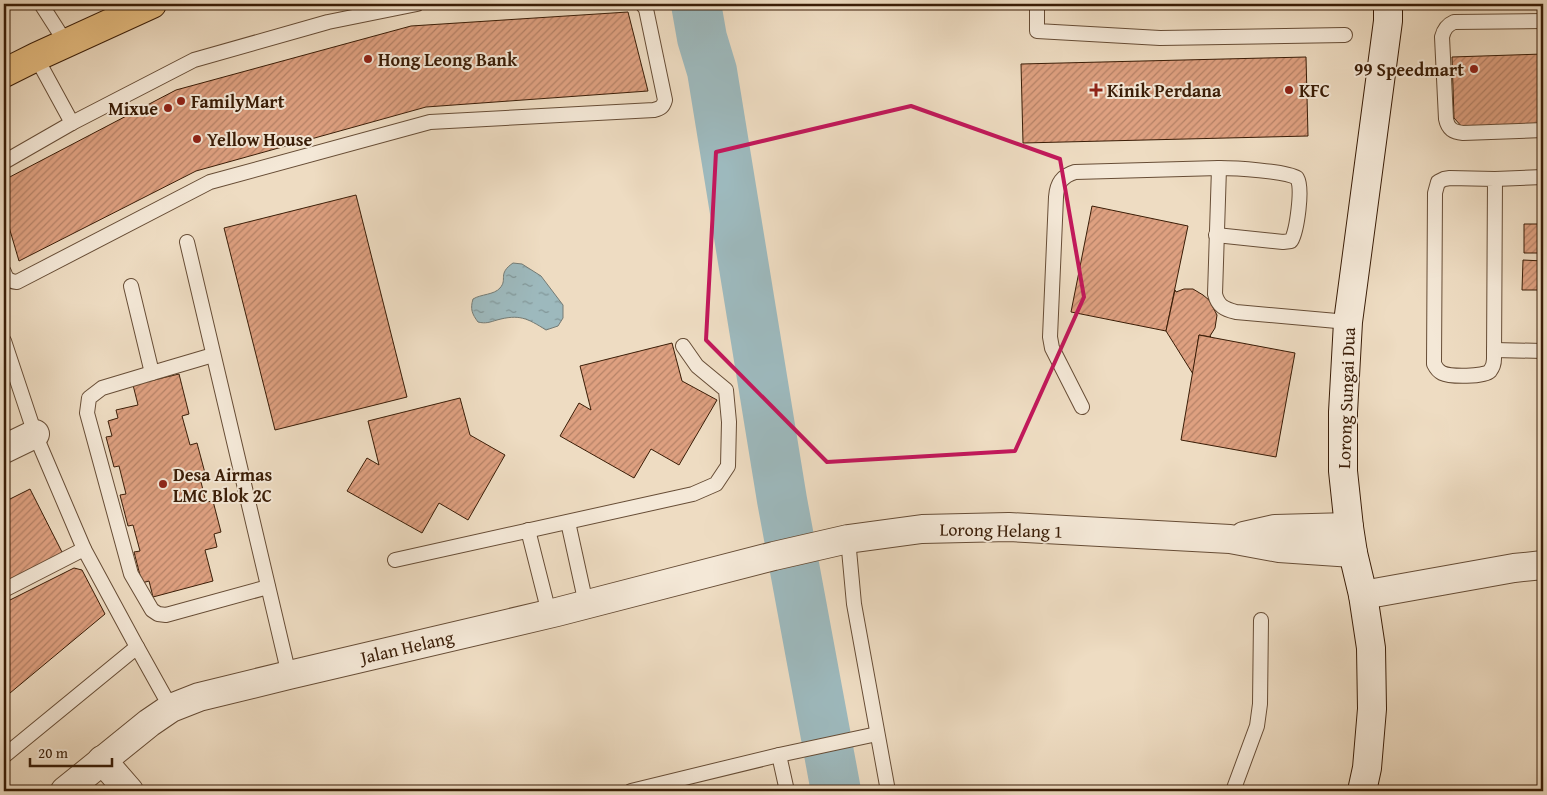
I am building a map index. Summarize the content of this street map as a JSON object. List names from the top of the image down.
{
  "streets": {
    "street": ["Lorong Sungai Dua", "Lorong Helang 1", "Jalan Helang"]
  },
  "crossings": [
    ["Lorong Sungai Dua", "Lorong Helang 1"],
    ["Lorong Helang 1", "Jalan Helang"]
  ],
  "places": {
    "other": [
      "Hong Leong Bank",
      "99 Speedmart",
      "KFC",
      "FamilyMart",
      "Mixue",
      "Yellow House",
      "Desa Airmas LMC Blok 2C"
    ],
    "health": ["Kinik Perdana"]
  },
  "scale_bar": "20 m"
}
